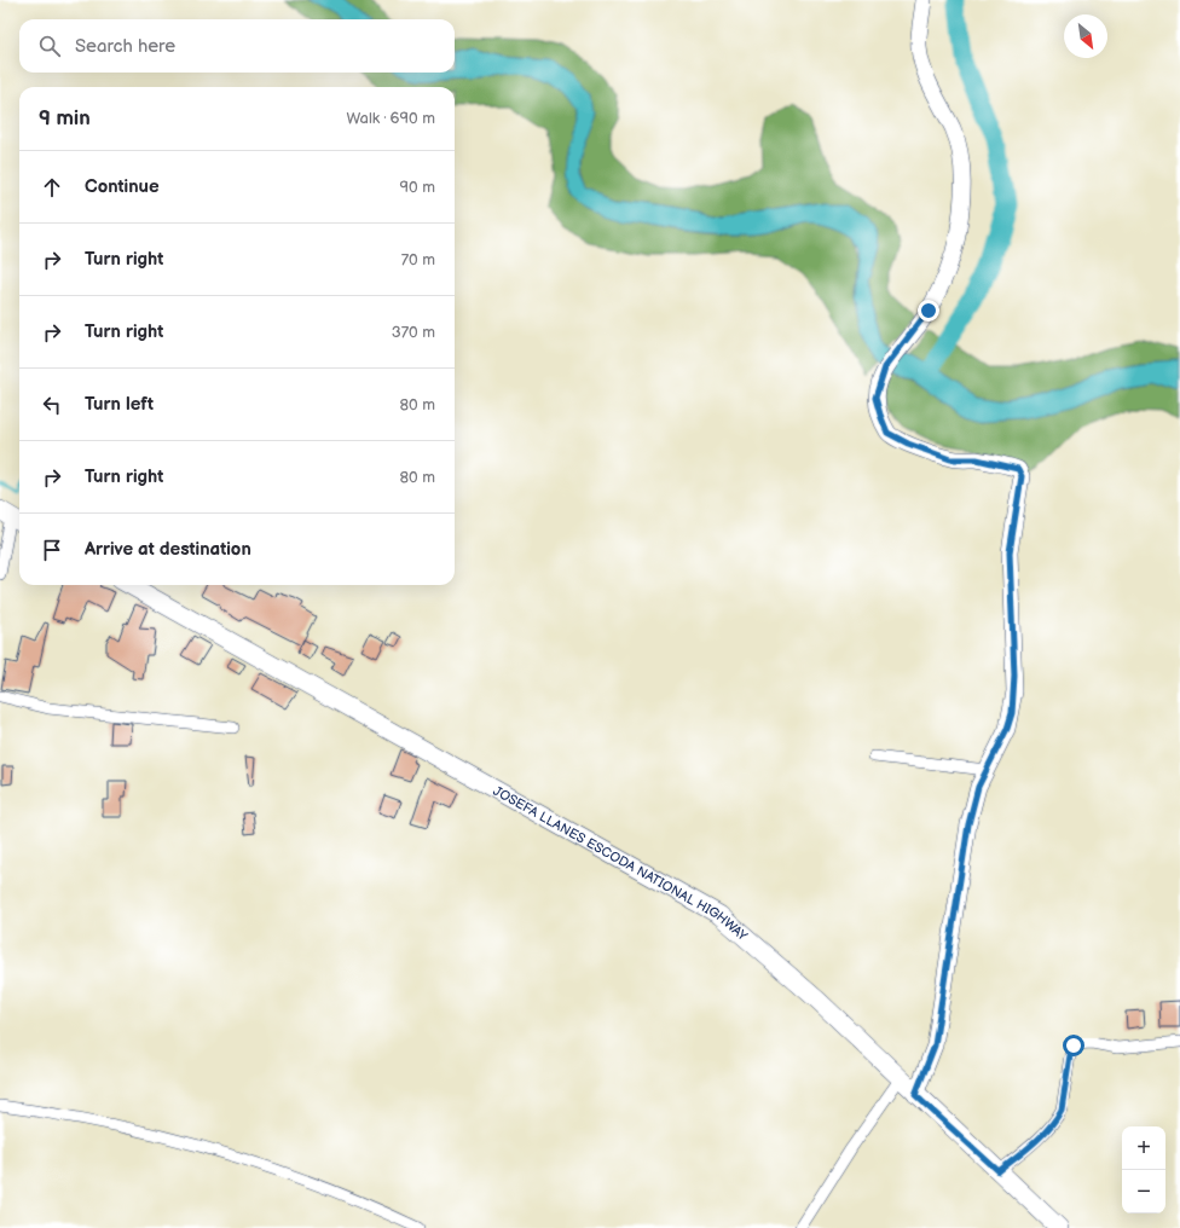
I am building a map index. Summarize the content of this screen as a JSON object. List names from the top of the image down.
{
  "streets": {
    "main road": ["JOSEFA LLANES ESCODA NATIONAL HIGHWAY"]
  },
  "north": "bottom right",
  "page": {
    "search": "Search here",
    "heading": ["9 min", "Walk · 690 m"],
    "list": [
      ["Continue", "90 m"],
      ["Turn right", "70 m"],
      ["Turn right", "370 m"],
      ["Turn left", "80 m"],
      ["Turn right", "80 m"],
      "Arrive at destination"
    ],
    "map_buttons": ["+", "−"]
  }
}
